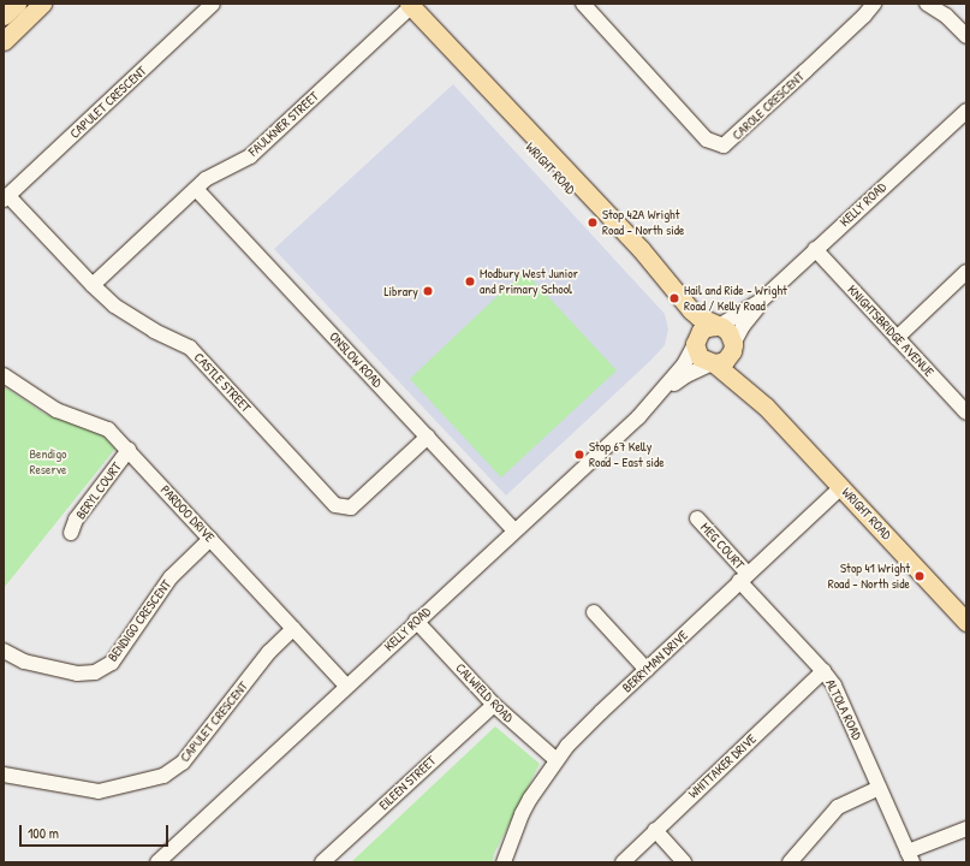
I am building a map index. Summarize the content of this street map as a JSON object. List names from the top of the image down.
{
  "streets": {
    "main road": ["WRIGHT ROAD"],
    "street": [
      "CAPULET CRESCENT",
      "CAROLE CRESCENT",
      "FAULKNER STREET",
      "KELLY ROAD",
      "KNIGHTSBRIDGE AVENUE",
      "ONSLOW ROAD",
      "CASTLE STREET",
      "BERYL COURT",
      "PARDOO DRIVE",
      "MEG COURT",
      "BENDIGO CRESCENT",
      "BERRYMAN DRIVE",
      "CALWIELD ROAD",
      "ALTOLA ROAD",
      "WHITTAKER DRIVE",
      "EILEEN STREET"
    ]
  },
  "crossings": [
    ["CAPULET CRESCENT", "CASTLE STREET"],
    ["CAPULET CRESCENT", "PARDOO DRIVE"],
    ["FAULKNER STREET", "WRIGHT ROAD"],
    ["FAULKNER STREET", "ONSLOW ROAD"],
    ["FAULKNER STREET", "CASTLE STREET"],
    ["WRIGHT ROAD", "KELLY ROAD"],
    ["WRIGHT ROAD", "BERRYMAN DRIVE"],
    ["KELLY ROAD", "KNIGHTSBRIDGE AVENUE"],
    ["KELLY ROAD", "ONSLOW ROAD"],
    ["KELLY ROAD", "PARDOO DRIVE"],
    ["KELLY ROAD", "CALWIELD ROAD"],
    ["ONSLOW ROAD", "CASTLE STREET"],
    ["BERYL COURT", "PARDOO DRIVE"],
    ["PARDOO DRIVE", "BENDIGO CRESCENT"],
    ["MEG COURT", "BERRYMAN DRIVE"],
    ["MEG COURT", "ALTOLA ROAD"],
    ["BERRYMAN DRIVE", "CALWIELD ROAD"],
    ["BERRYMAN DRIVE", "ALTOLA ROAD"],
    ["CALWIELD ROAD", "EILEEN STREET"],
    ["ALTOLA ROAD", "WHITTAKER DRIVE"]
  ],
  "parks": ["Bendigo Reserve"],
  "places": [
    "Stop 42A Wright Road - North side",
    "Modbury West Junior and Primary School",
    "Library",
    "Hail and Ride - Wright Road / Kelly Road",
    "Stop 67 Kelly Road - East side",
    "Stop 41 Wright Road - North side"
  ],
  "scale_bar": "100 m"
}
